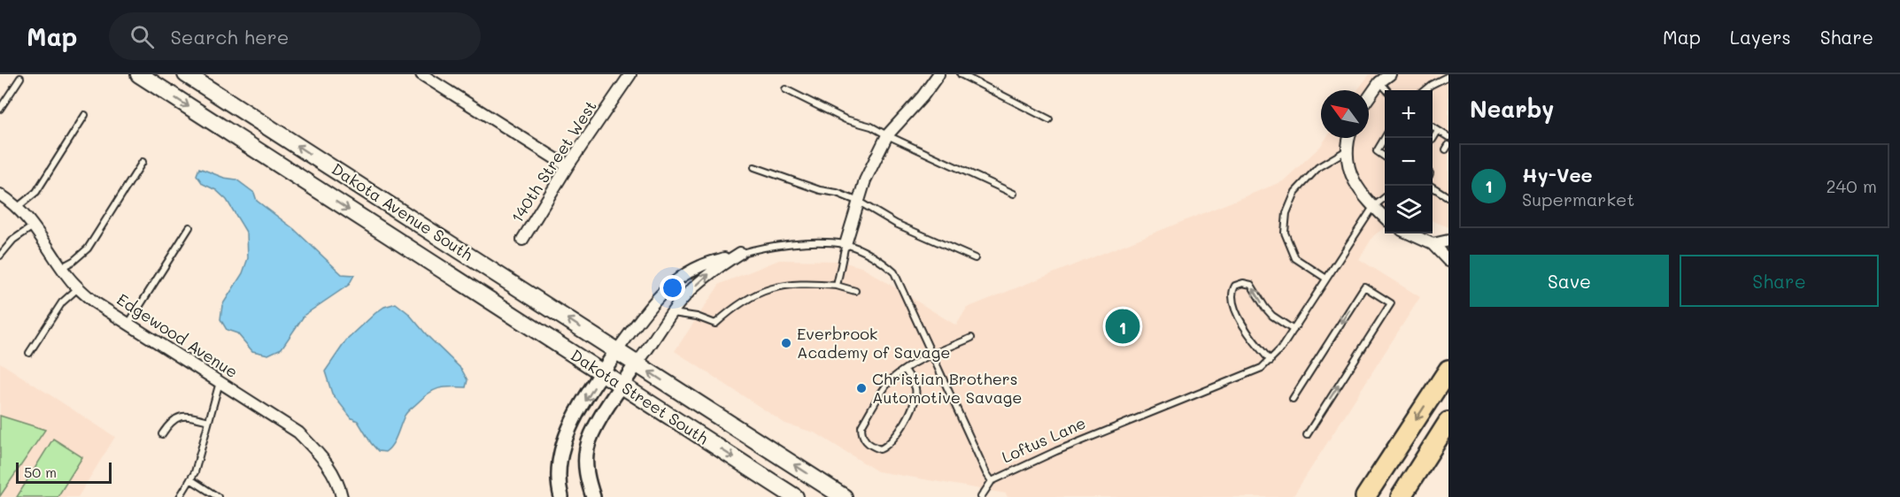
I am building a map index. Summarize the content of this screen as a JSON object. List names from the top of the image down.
{
  "streets": {
    "main road": ["Dakota Avenue South", "Dakota Street South"],
    "street": ["140th Street West", "Edgewood Avenue", "Loftus Lane"]
  },
  "crossings": [
    ["Dakota Avenue South", "Dakota Street South"],
    ["Dakota Avenue South", "Loftus Lane"],
    ["Dakota Street South", "Loftus Lane"]
  ],
  "places": ["Everbrook Academy of Savage", "Christian Brothers Automotive Savage"],
  "scale_bar": "50 m",
  "north": "top left",
  "page": {
    "header": "Map",
    "search": "Search here",
    "nav": ["Map", "Layers", "Share"],
    "heading": "Nearby",
    "map_buttons": ["+", "−"],
    "list": [
      {
        "mark": "1",
        "name": "Hy-Vee",
        "note": "Supermarket",
        "value": "240 m"
      }
    ],
    "buttons": ["Save", "Share"],
    "pins": "1",
    "scale": "50 m"
  }
}
